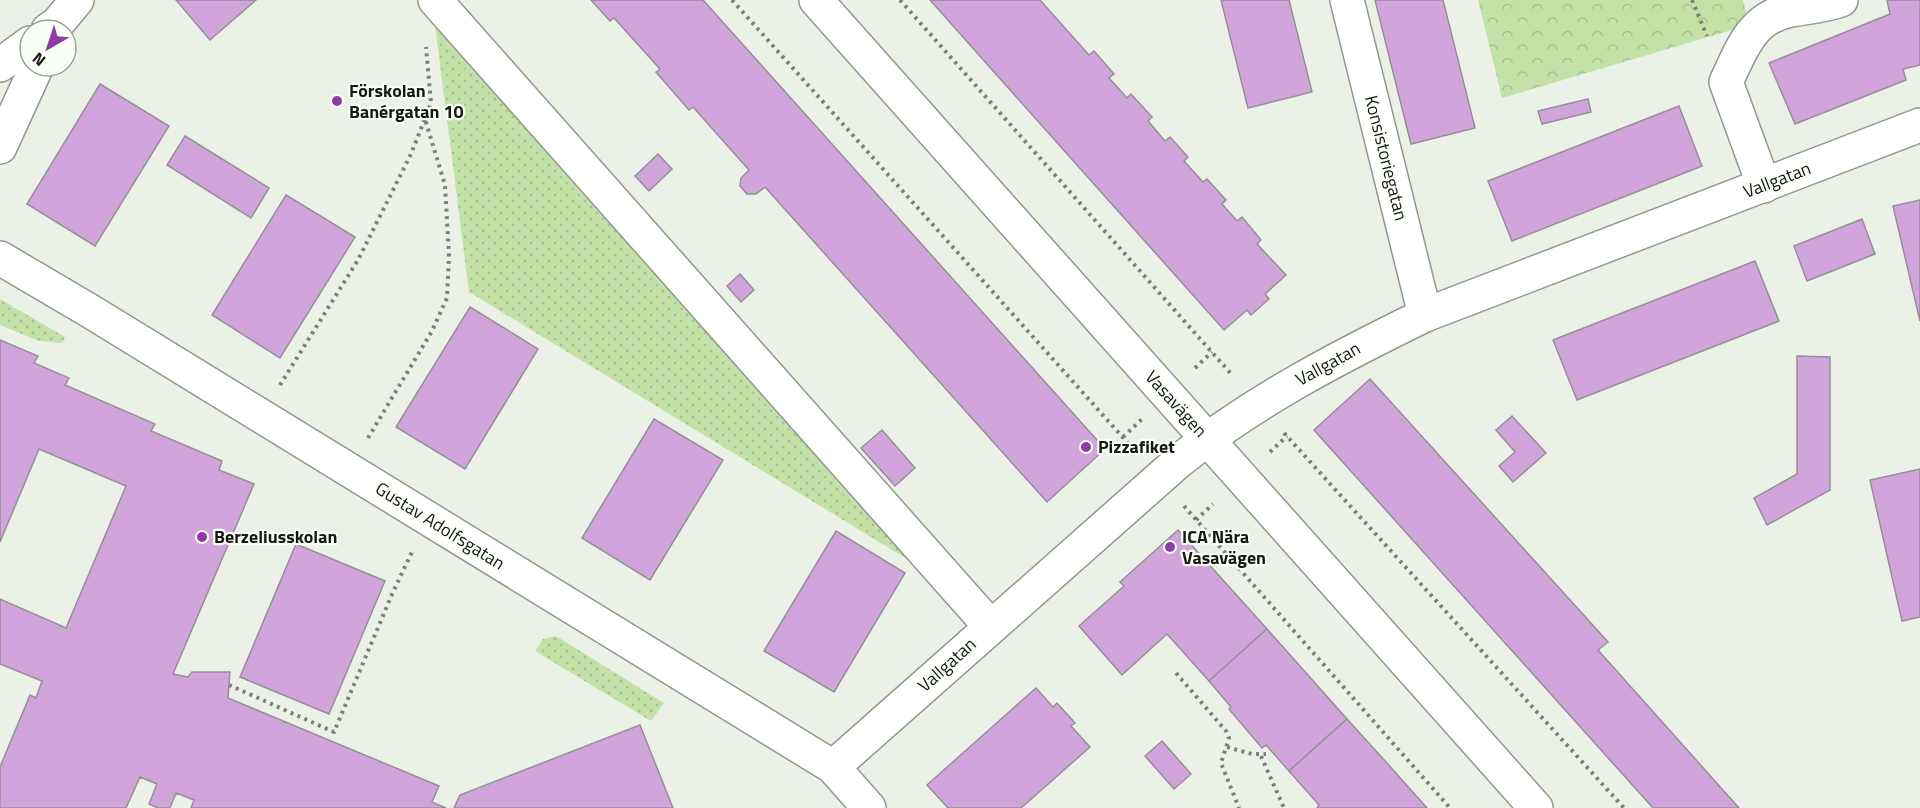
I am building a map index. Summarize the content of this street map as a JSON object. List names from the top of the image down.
{
  "streets": {
    "street": [
      "Konsistoriegatan",
      "Vallgatan",
      "Vasavägen",
      "Gustav Adolfsgatan"
    ]
  },
  "crossings": [
    ["Konsistoriegatan", "Vallgatan"],
    ["Vallgatan", "Vasavägen"],
    ["Vallgatan", "Gustav Adolfsgatan"]
  ],
  "places": [
    "Förskolan Banérgatan 10",
    "Pizzafiket",
    "Berzeliusskolan",
    "ICA Nära Vasavägen"
  ],
  "north": "bottom left"
}
